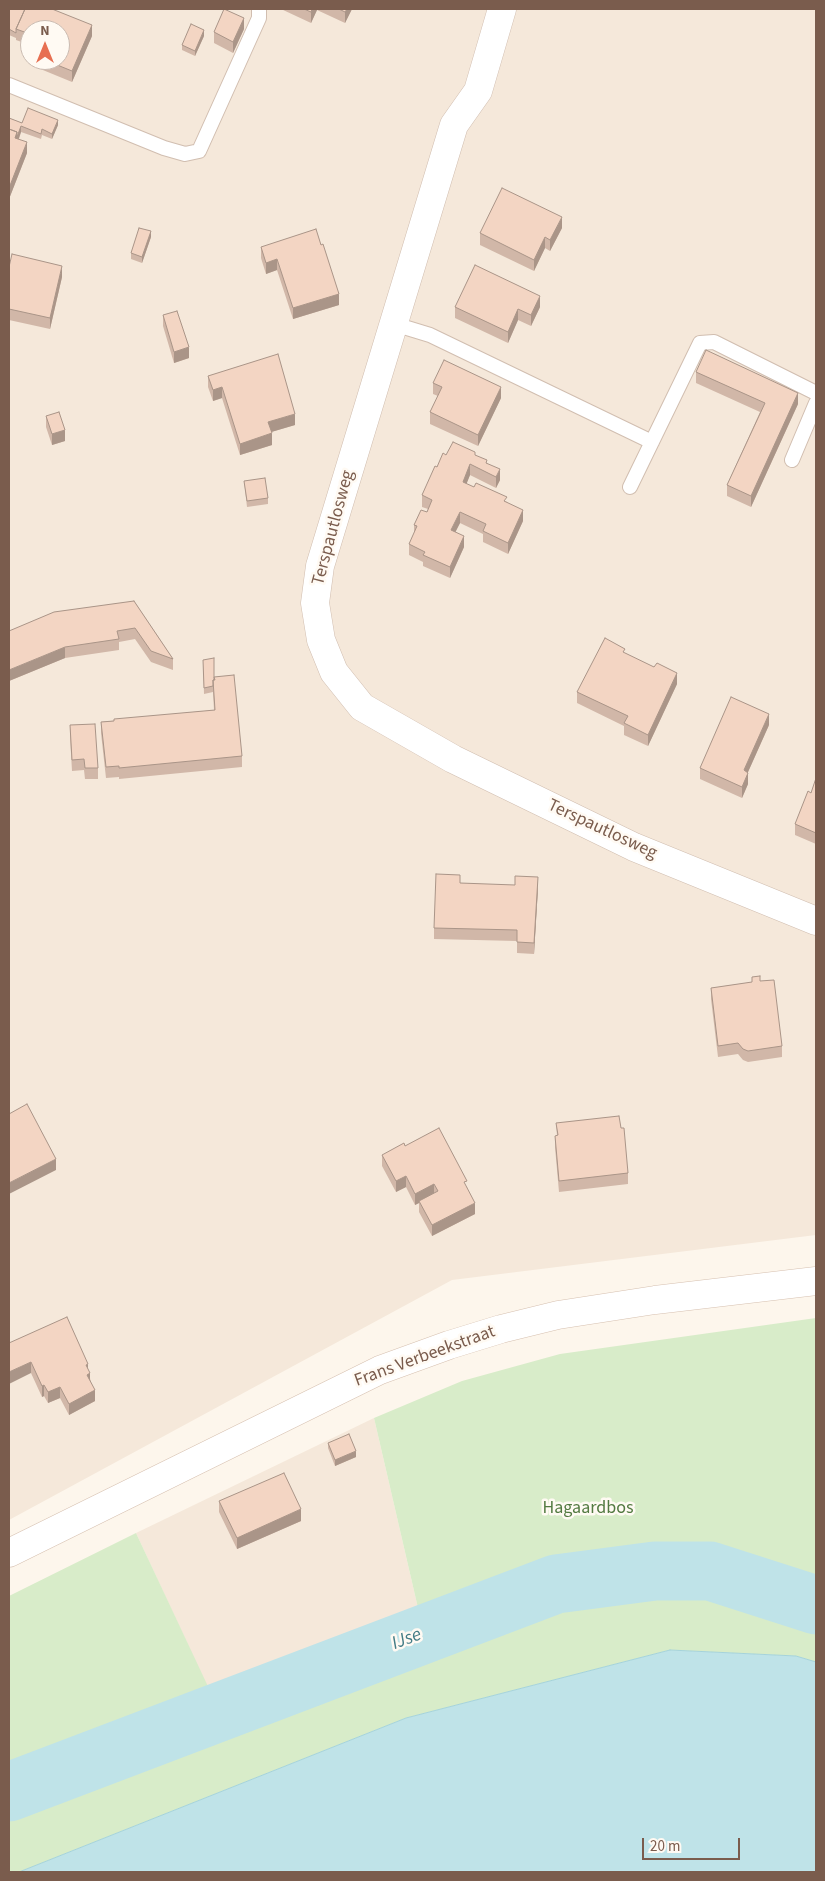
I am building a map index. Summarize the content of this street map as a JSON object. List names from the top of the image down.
{
  "streets": {
    "street": ["Terspautlosweg", "Frans Verbeekstraat"]
  },
  "water": ["IJse"],
  "parks": ["Hagaardbos"],
  "scale_bar": "20 m",
  "north": "top"
}
